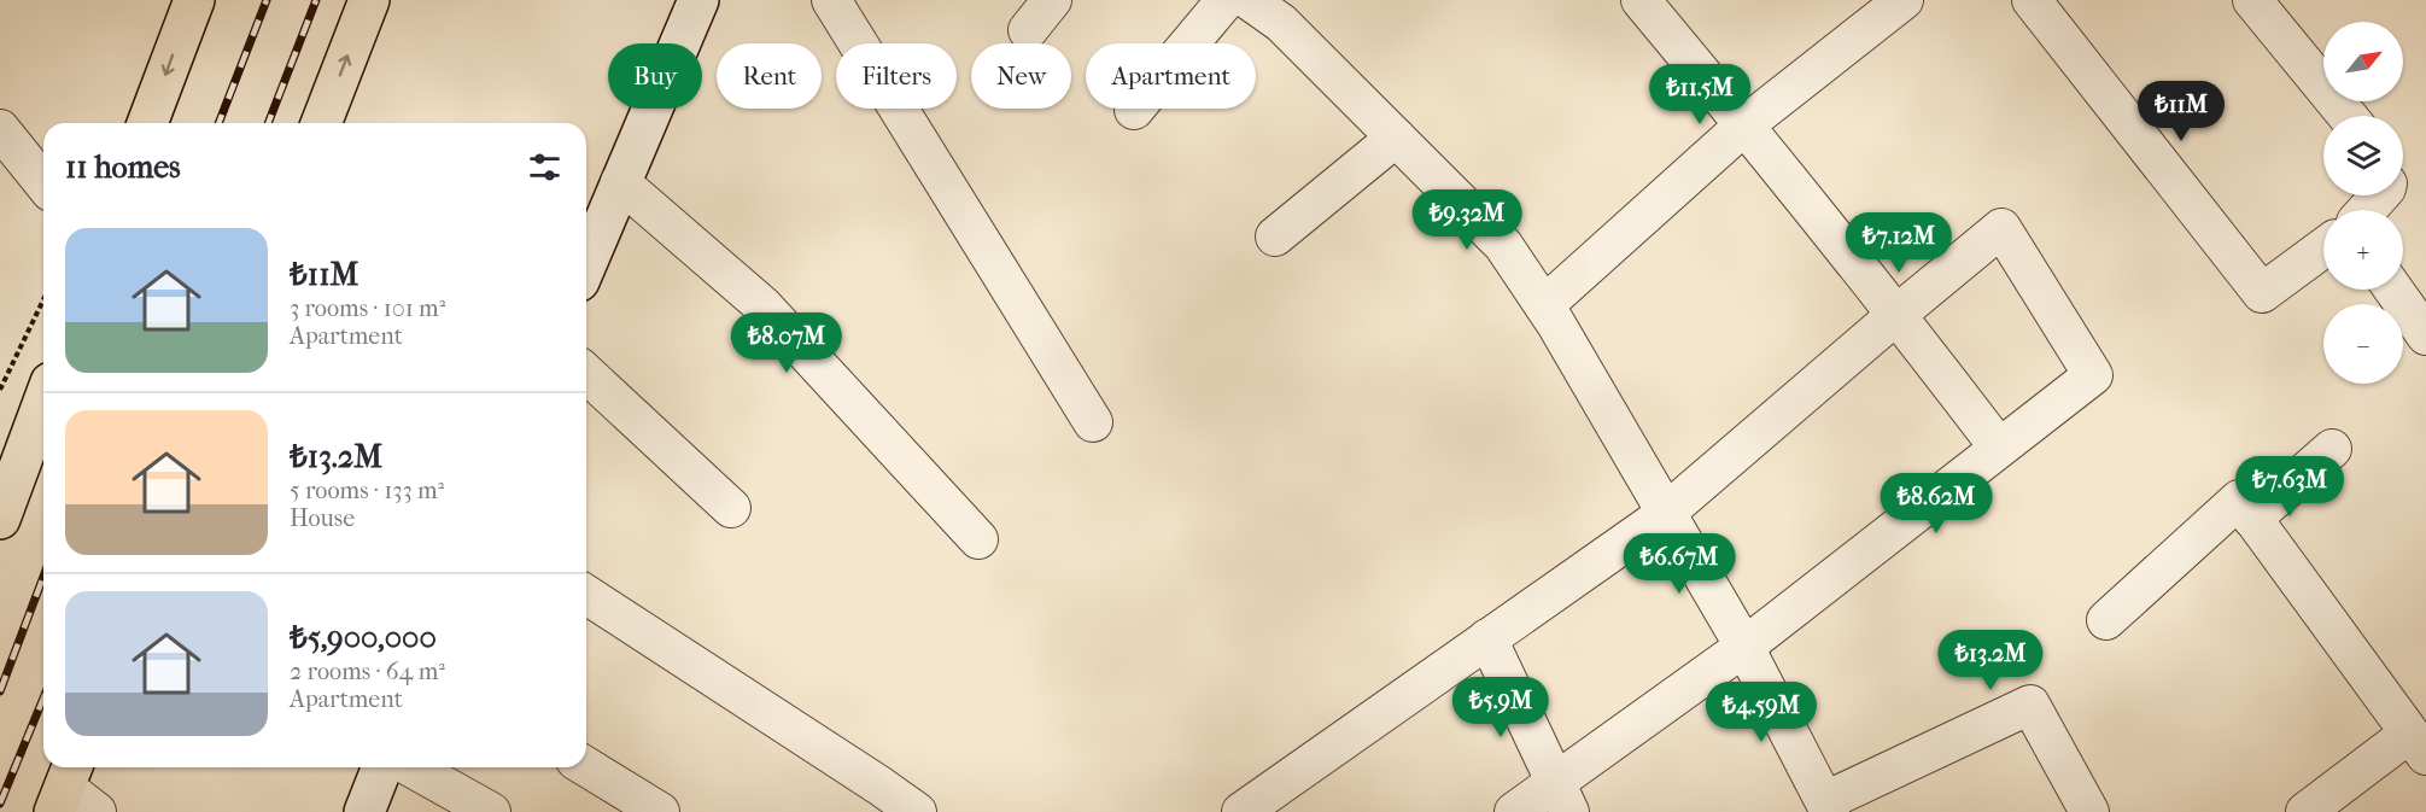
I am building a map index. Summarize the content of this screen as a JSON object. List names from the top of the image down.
{
  "north": "top right",
  "page": {
    "map_buttons": ["+", "−"],
    "chip": [
      "Buy",
      "Rent",
      "Filters",
      "New",
      "Apartment"
    ],
    "price": [
      "₺11.5M",
      "₺11M",
      "₺9.32M",
      "₺7.12M",
      "₺8.07M",
      "₺7.63M",
      "₺8.62M",
      "₺6.67M",
      "₺13.2M",
      "₺5.9M",
      "₺4.59M"
    ],
    "heading": "11 homes",
    "list": [
      {
        "name": "₺11M",
        "note": "3 rooms · 101 m² · Apartment"
      },
      {
        "name": "₺13.2M",
        "note": "5 rooms · 133 m² · House"
      },
      {
        "name": "₺5,900,000",
        "note": "2 rooms · 64 m² · Apartment"
      }
    ]
  }
}
